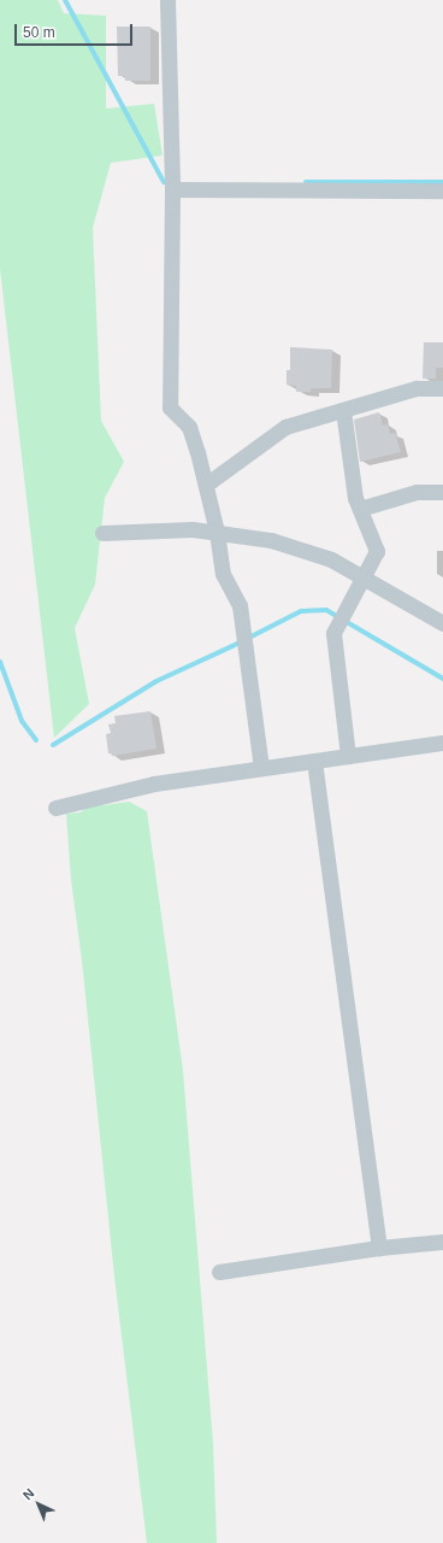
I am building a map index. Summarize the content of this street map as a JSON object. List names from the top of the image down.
{
  "scale_bar": "50 m",
  "north": "top left"
}
